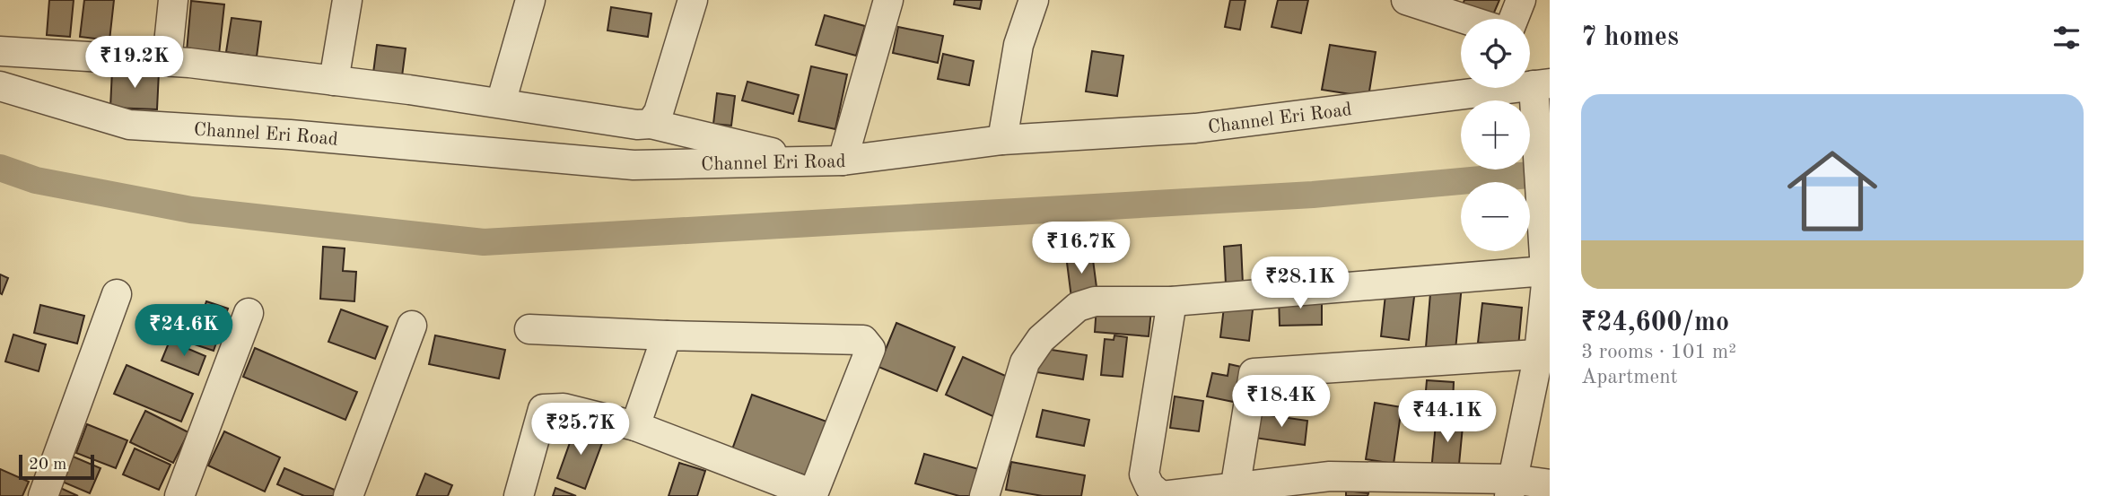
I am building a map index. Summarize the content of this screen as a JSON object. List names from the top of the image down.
{
  "streets": {
    "street": ["Channel Eri Road"]
  },
  "scale_bar": "20 m",
  "page": {
    "heading": "7 homes",
    "map_buttons": ["+", "−"],
    "price": [
      "₹19.2K",
      "₹16.7K",
      "₹28.1K",
      "₹24.6K",
      "₹18.4K",
      "₹44.1K",
      "₹25.7K"
    ],
    "list": [
      {
        "name": "₹24,600/mo",
        "note": "3 rooms · 101 m² · Apartment"
      }
    ],
    "scale": "20 m"
  }
}
